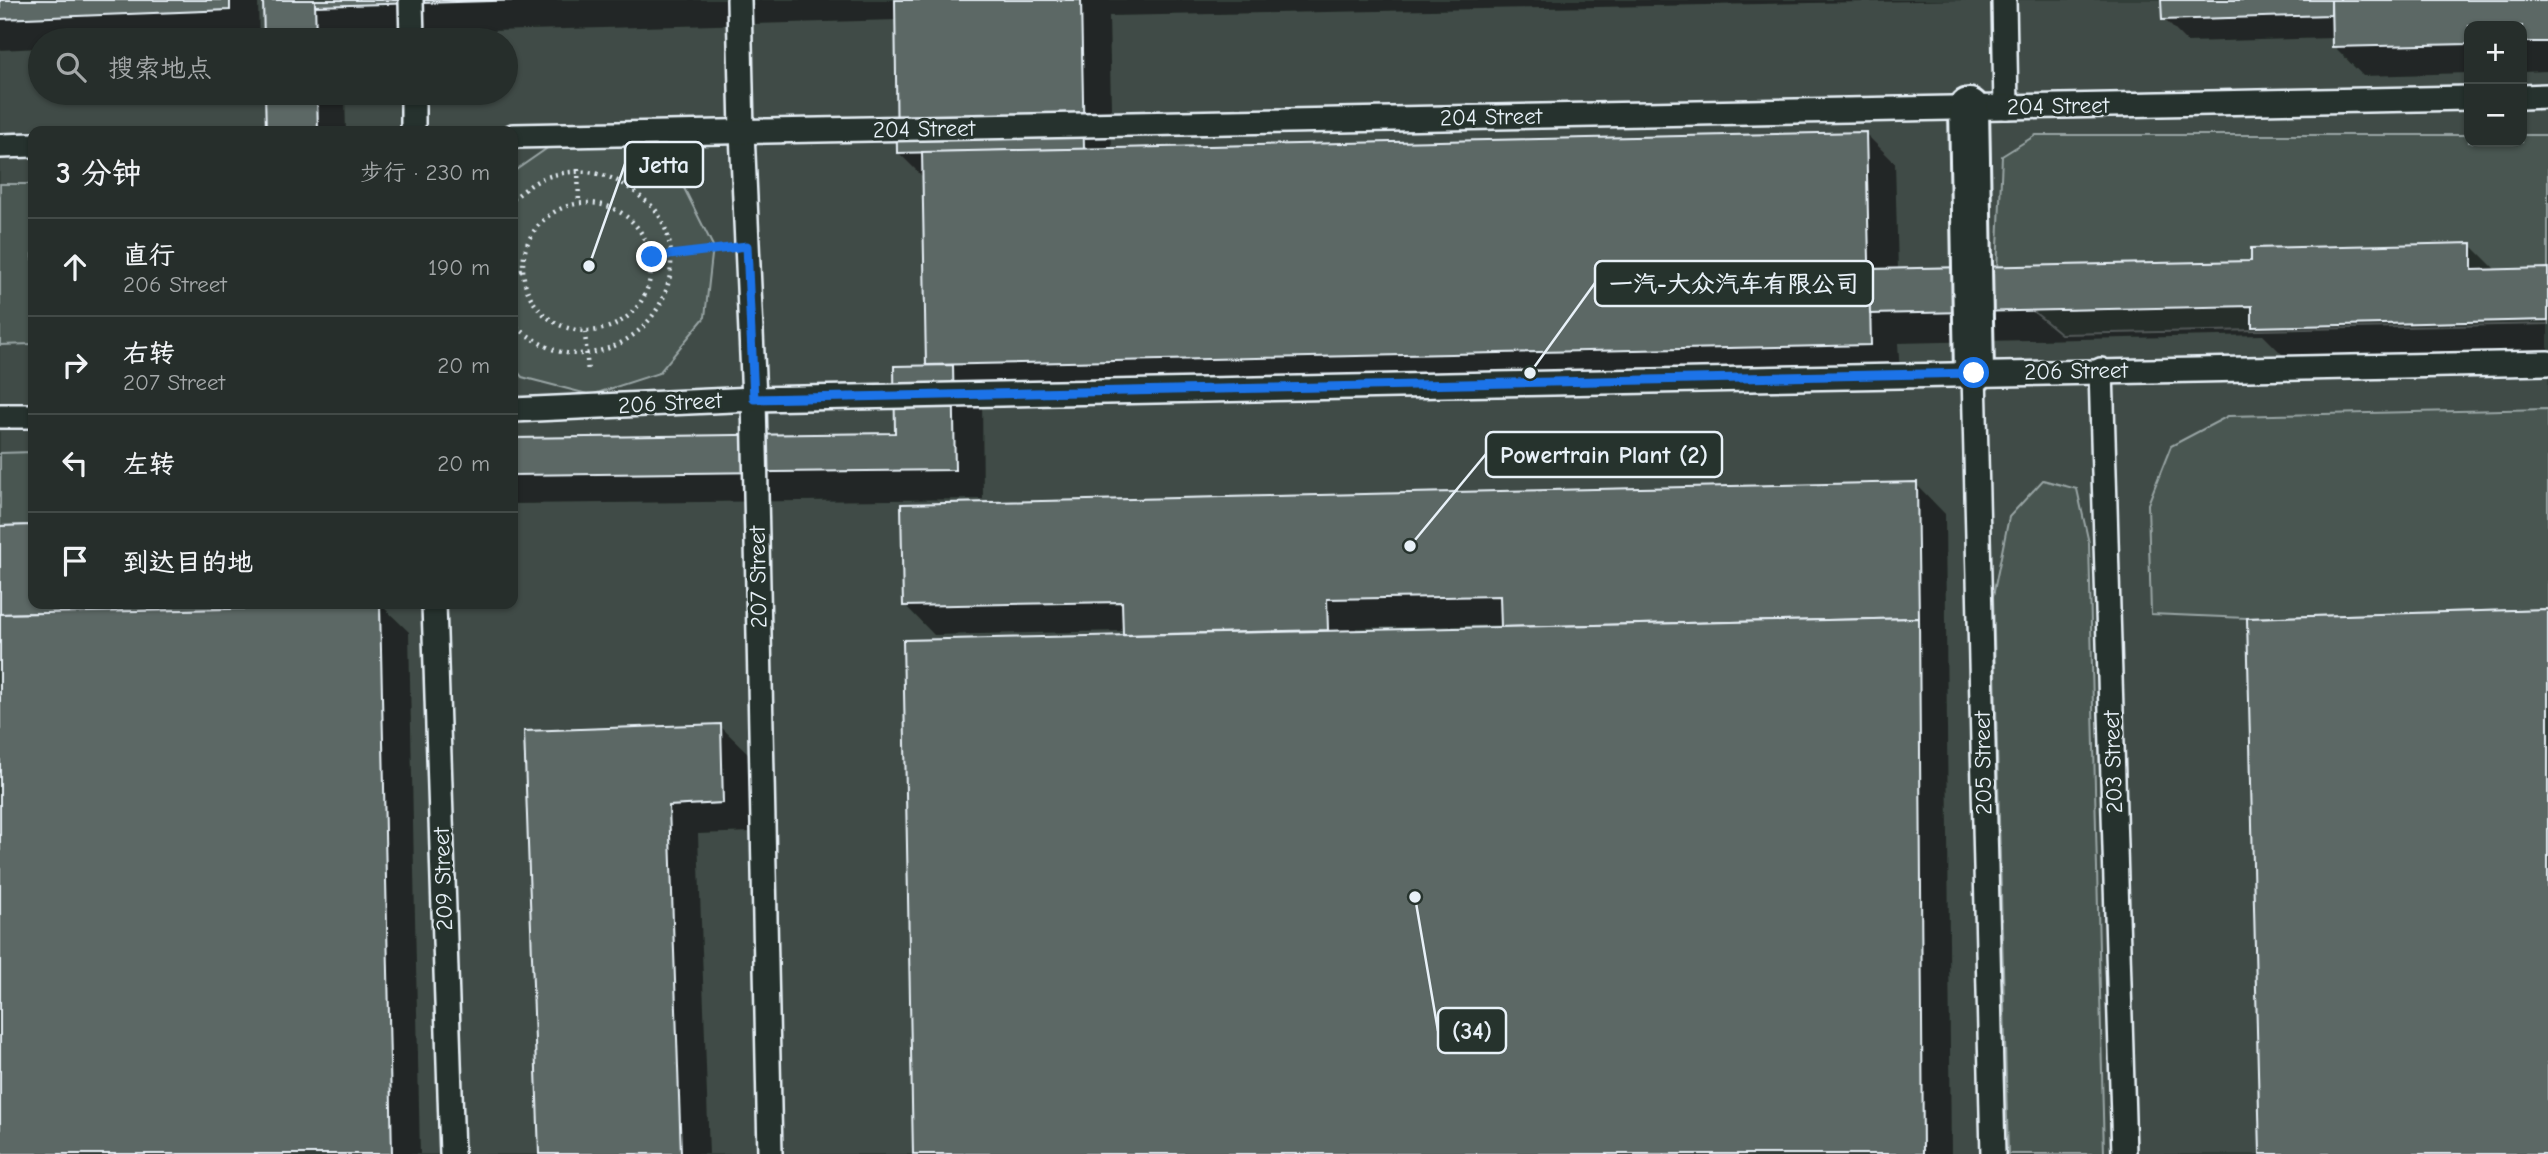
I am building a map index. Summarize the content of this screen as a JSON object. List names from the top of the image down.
{
  "streets": {
    "lane": [
      "204 Street",
      "206 Street",
      "207 Street",
      "203 Street",
      "205 Street",
      "209 Street"
    ]
  },
  "crossings": [
    ["204 Street", "207 Street"],
    ["206 Street", "207 Street"],
    ["206 Street", "203 Street"],
    ["206 Street", "205 Street"]
  ],
  "places": [
    "Jetta",
    "一汽-大众汽车有限公司",
    "Powertrain Plant (2)",
    "(34)"
  ],
  "page": {
    "map_buttons": ["+", "−"],
    "search": "搜索地点",
    "heading": ["3 分钟", "步行 · 230 m"],
    "list": [
      ["直行", "206 Street", "190 m"],
      ["右转", "207 Street", "20 m"],
      ["左转", "20 m"],
      "到达目的地"
    ]
  }
}
